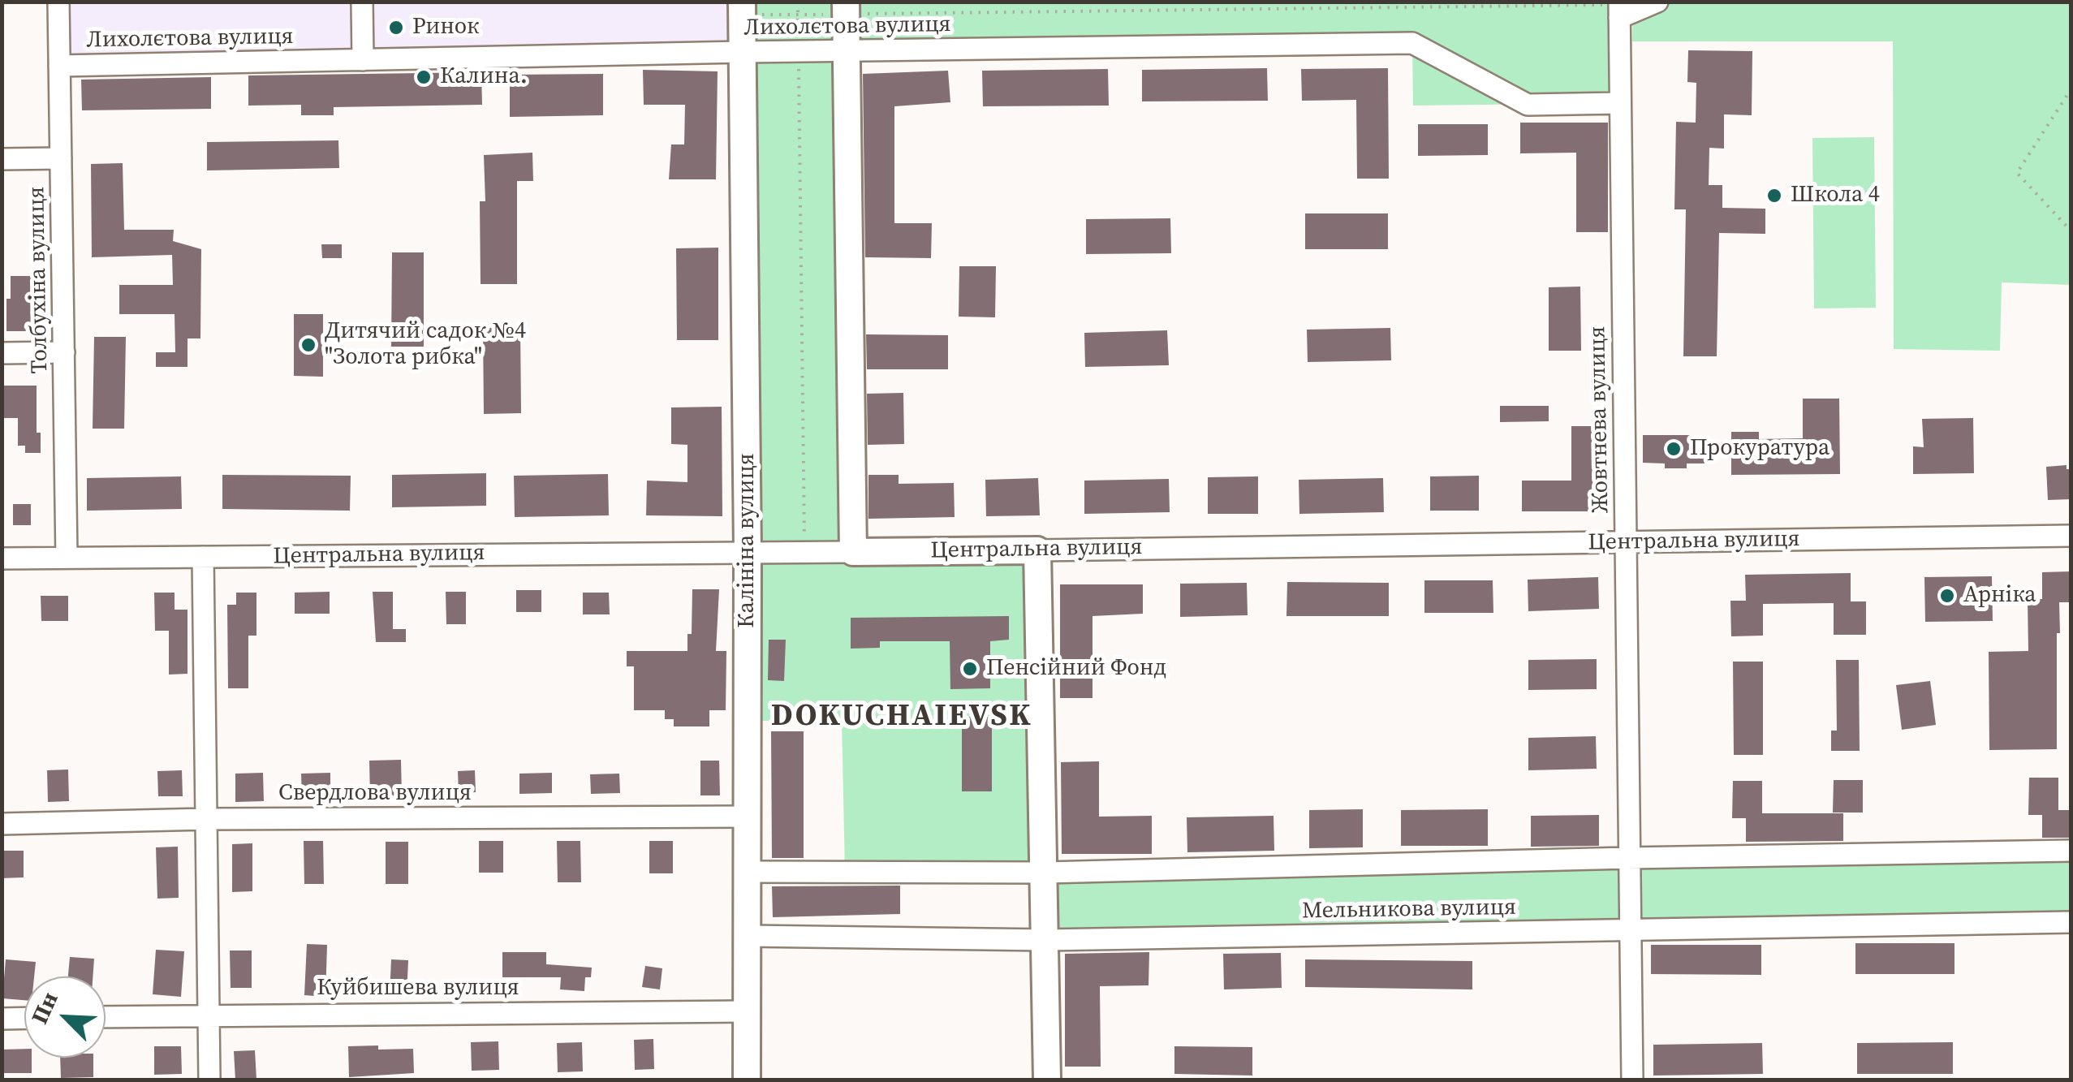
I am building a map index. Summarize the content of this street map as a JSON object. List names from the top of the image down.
{
  "streets": {
    "main road": ["Калініна вулиця", "Центральна вулиця"],
    "street": [
      "Лихолєтова вулиця",
      "Толбухіна вулиця",
      "Жовтнева вулиця",
      "Свердлова вулиця",
      "Мельникова вулиця",
      "Куйбишева вулиця"
    ]
  },
  "crossings": [
    ["Лихолєтова вулиця", "Толбухіна вулиця"],
    ["Лихолєтова вулиця", "Жовтнева вулиця"],
    ["Лихолєтова вулиця", "Калініна вулиця"],
    ["Толбухіна вулиця", "Центральна вулиця"],
    ["Жовтнева вулиця", "Центральна вулиця"],
    ["Жовтнева вулиця", "Мельникова вулиця"],
    ["Калініна вулиця", "Центральна вулиця"],
    ["Калініна вулиця", "Свердлова вулиця"],
    ["Калініна вулиця", "Мельникова вулиця"],
    ["Калініна вулиця", "Куйбишева вулиця"]
  ],
  "districts": ["DOKUCHAIEVSK"],
  "places": [
    "Ринок",
    "Калина.",
    "Школа 4",
    "Дитячий садок №4 \"Золота рибка\"",
    "Прокуратура",
    "Арніка",
    "Пенсійний Фонд"
  ],
  "north": "top left"
}
